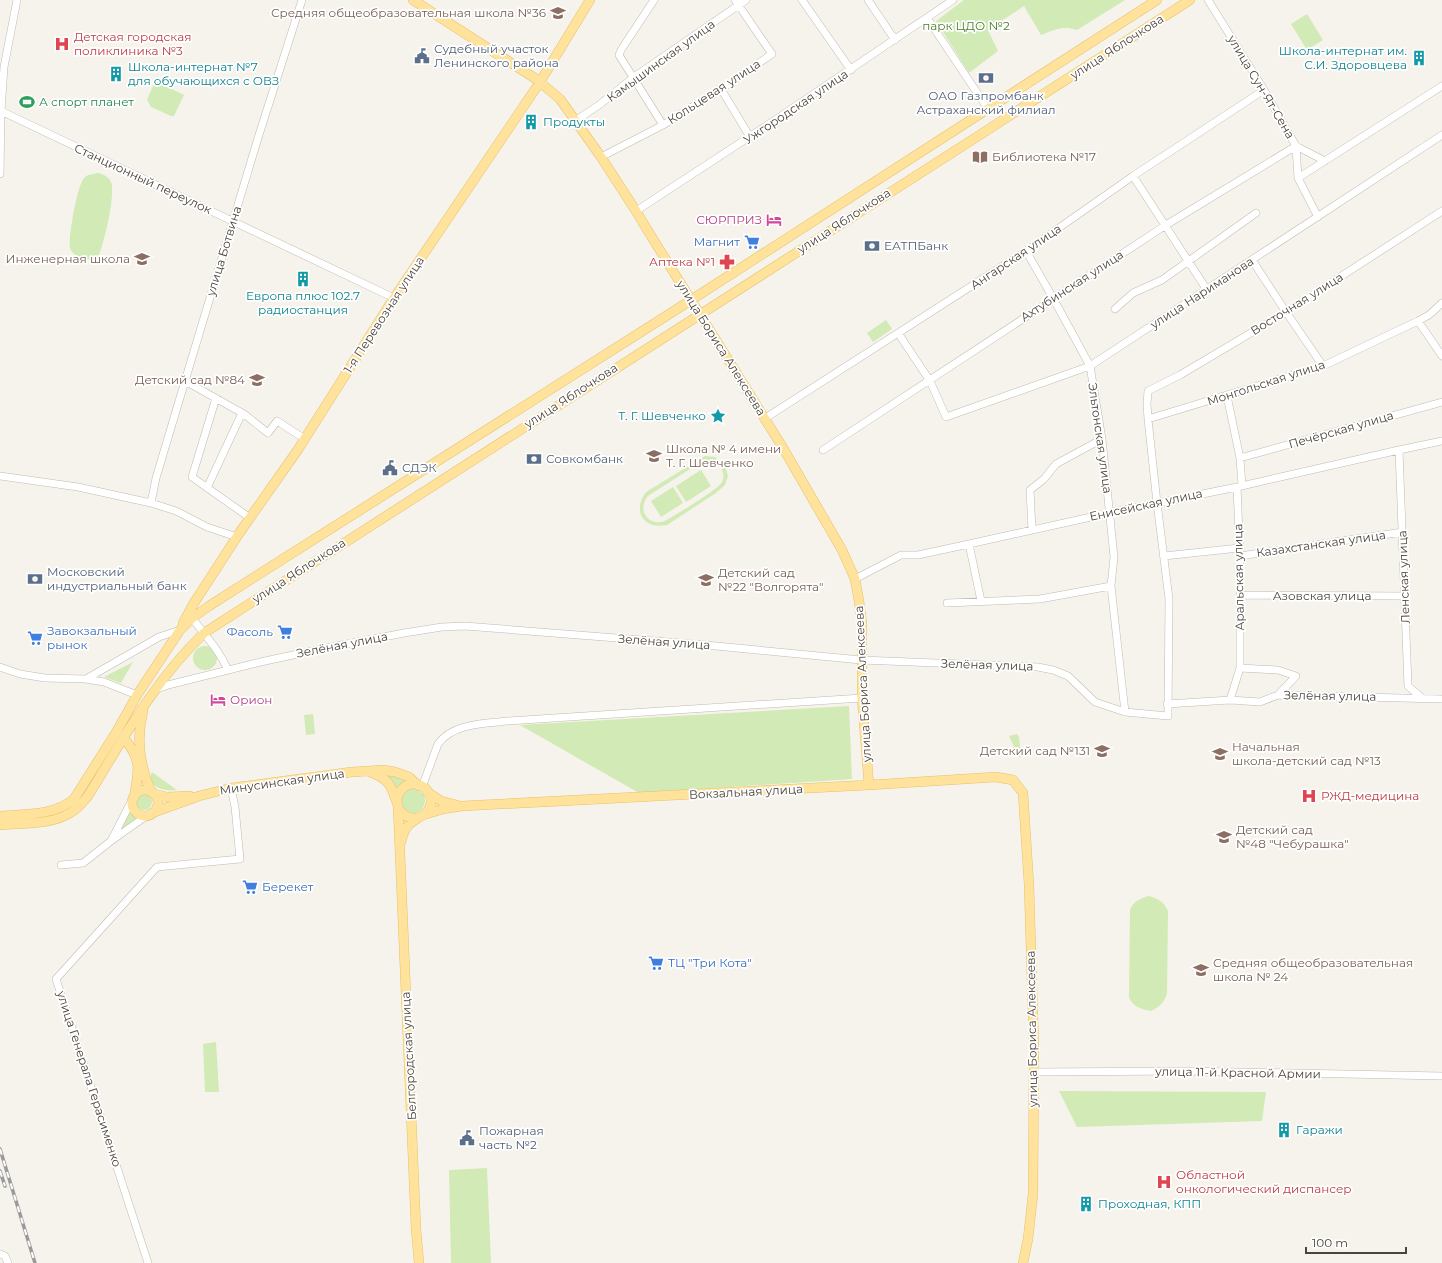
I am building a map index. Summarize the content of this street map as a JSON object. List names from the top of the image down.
{
  "streets": {
    "main road": [
      "улица Яблочкова",
      "1-я Перевозная улица",
      "улица Бориса Алексеева",
      "Минусинская улица",
      "Вокзальная улица",
      "Белгородская улица"
    ],
    "street": [
      "Камышинская улица",
      "улица Сун-Ят-Сена",
      "Кольцевая улица",
      "Ужгородская улица",
      "Станционный переулок",
      "улица Ботвина",
      "Ангарская улица",
      "Ахтубинская улица",
      "улица Нариманова",
      "Восточная улица",
      "Монгольская улица",
      "Печёрская улица",
      "Эльтонская улица",
      "Енисейская улица",
      "Казахстанская улица",
      "Аральская улица",
      "Ленская улица",
      "Азовская улица",
      "Зелёная улица",
      "улица 11-й Красной Армии",
      "улица Генерала Герасименко"
    ]
  },
  "crossings": [
    ["улица Яблочкова", "1-я Перевозная улица"],
    ["улица Яблочкова", "улица Бориса Алексеева"],
    ["улица Яблочкова", "Зелёная улица"],
    ["Камышинская улица", "Кольцевая улица"],
    ["Камышинская улица", "улица Бориса Алексеева"],
    ["улица Сун-Ят-Сена", "Ангарская улица"],
    ["улица Сун-Ят-Сена", "Ахтубинская улица"],
    ["Ужгородская улица", "улица Бориса Алексеева"],
    ["Станционный переулок", "улица Ботвина"],
    ["Станционный переулок", "1-я Перевозная улица"],
    ["Ангарская улица", "улица Бориса Алексеева"],
    ["Ангарская улица", "Эльтонская улица"],
    ["Ахтубинская улица", "улица Нариманова"],
    ["Ахтубинская улица", "Эльтонская улица"],
    ["улица Нариманова", "Эльтонская улица"],
    ["Восточная улица", "Монгольская улица"],
    ["1-я Перевозная улица", "улица Бориса Алексеева"],
    ["улица Бориса Алексеева", "Енисейская улица"],
    ["улица Бориса Алексеева", "Зелёная улица"],
    ["улица Бориса Алексеева", "Вокзальная улица"],
    ["улица Бориса Алексеева", "улица 11-й Красной Армии"],
    ["Монгольская улица", "Аральская улица"],
    ["Печёрская улица", "Аральская улица"],
    ["Эльтонская улица", "Енисейская улица"],
    ["Эльтонская улица", "Зелёная улица"],
    ["Енисейская улица", "Аральская улица"],
    ["Енисейская улица", "Ленская улица"],
    ["Казахстанская улица", "Аральская улица"],
    ["Казахстанская улица", "Ленская улица"],
    ["Аральская улица", "Азовская улица"],
    ["Аральская улица", "Зелёная улица"],
    ["Ленская улица", "Азовская улица"],
    ["Ленская улица", "Зелёная улица"],
    ["Минусинская улица", "Вокзальная улица"],
    ["Минусинская улица", "Белгородская улица"],
    ["Минусинская улица", "улица Генерала Герасименко"],
    ["Вокзальная улица", "Белгородская улица"]
  ],
  "parks": ["парк ЦДО №2"],
  "places": {
    "school or university": [
      "Средняя общеобразовательная школа №36",
      "Инженерная школа",
      "Детский сад №84",
      "Школа № 4 имени Т. Г. Шевченко",
      "Детский сад №22 \"Волгорята\"",
      "Детский сад №131",
      "Начальная школа-детский сад №13",
      "Детский сад №48 \"Чебурашка\"",
      "Средняя общеобразовательная школа № 24"
    ],
    "hospital": ["Детская городская поликлиника №3", "РЖД-медицина", "Областной онкологический диспансер"],
    "public building": ["Судебный участок Ленинского района", "СДЭК", "Пожарная часть №2"],
    "building": [
      "Школа-интернат им. С.И. Здоровцева",
      "Школа-интернат №7 для обучающихся с ОВЗ",
      "Продукты",
      "Европа плюс 102.7 радиостанция",
      "Гаражи",
      "Проходная, КПП"
    ],
    "bank": [
      "ОАО Газпромбанк Астраханский филиал",
      "ЕАТПБанк",
      "Совкомбанк",
      "Московский индустриальный банк"
    ],
    "sports": ["А спорт планет"],
    "library": ["Библиотека №17"],
    "hotel": ["СЮРПРИЗ", "Орион"],
    "supermarket": [
      "Магнит",
      "Фасоль",
      "Завокзальный рынок",
      "Берекет",
      "ТЦ \"Три Кота\""
    ],
    "pharmacy": ["Аптека №1"],
    "place": ["Т. Г. Шевченко"]
  },
  "scale_bar": "100 m"
}
